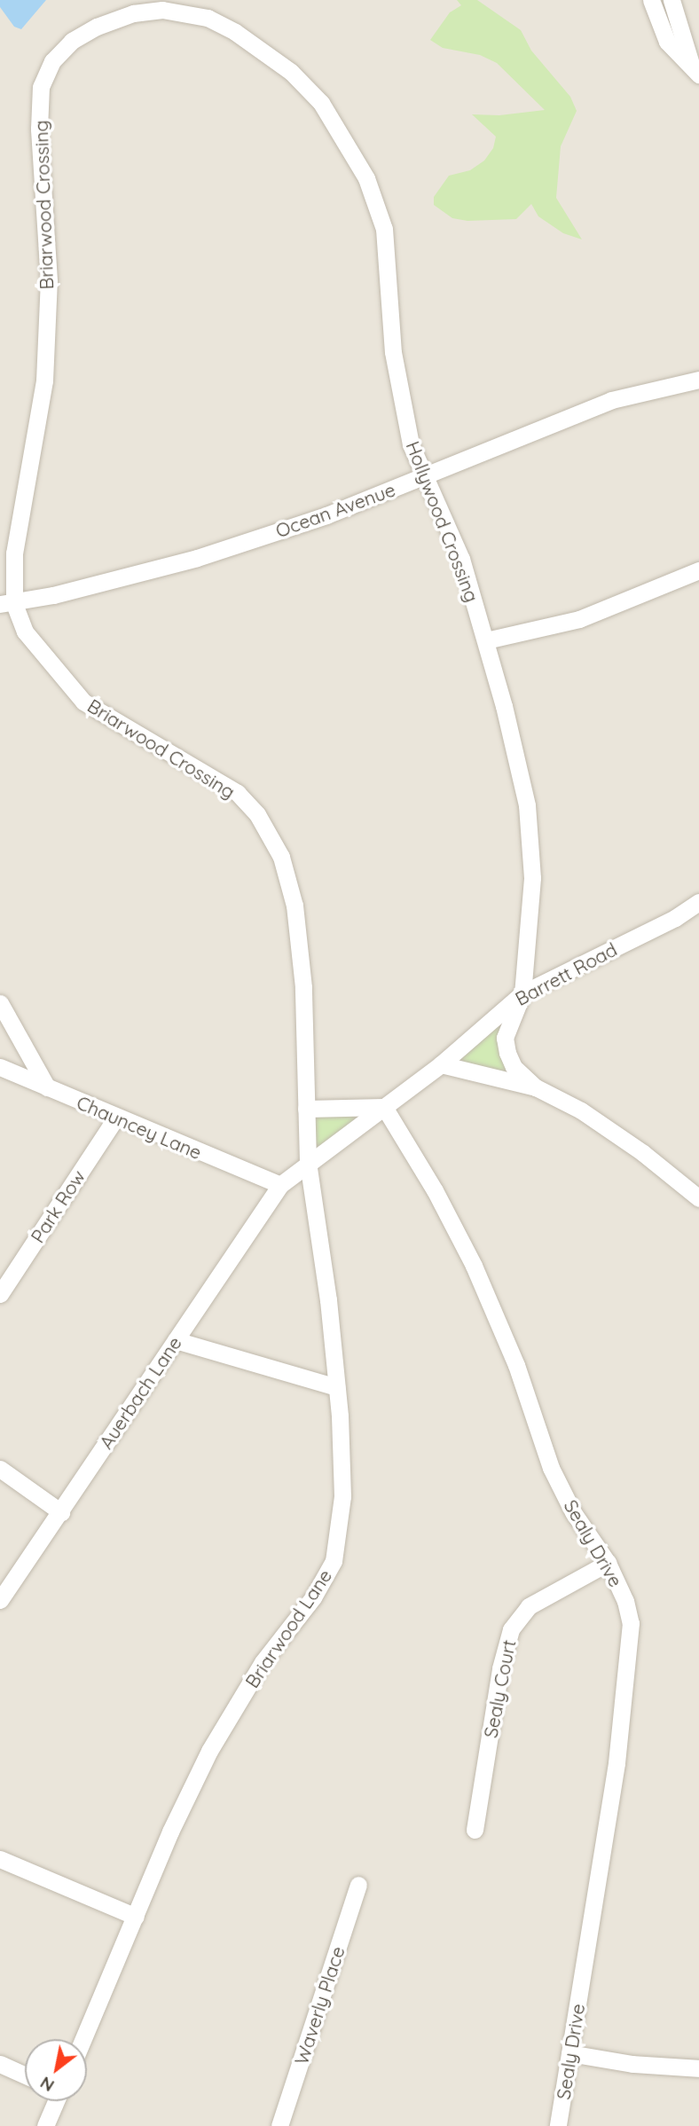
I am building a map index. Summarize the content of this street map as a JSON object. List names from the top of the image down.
{
  "streets": {
    "street": [
      "Briarwood Crossing",
      "Ocean Avenue",
      "Hollywood Crossing",
      "Barrett Road",
      "Chauncey Lane",
      "Park Row",
      "Auerbach Lane",
      "Sealy Drive",
      "Briarwood Lane",
      "Sealy Court",
      "Waverly Place"
    ]
  },
  "crossings": [
    ["Briarwood Crossing", "Ocean Avenue"],
    ["Briarwood Crossing", "Hollywood Crossing"],
    ["Briarwood Crossing", "Barrett Road"],
    ["Briarwood Crossing", "Auerbach Lane"],
    ["Briarwood Crossing", "Briarwood Lane"],
    ["Ocean Avenue", "Hollywood Crossing"],
    ["Hollywood Crossing", "Barrett Road"],
    ["Barrett Road", "Auerbach Lane"],
    ["Barrett Road", "Sealy Drive"],
    ["Barrett Road", "Briarwood Lane"],
    ["Chauncey Lane", "Park Row"],
    ["Chauncey Lane", "Auerbach Lane"],
    ["Auerbach Lane", "Briarwood Lane"],
    ["Sealy Drive", "Sealy Court"]
  ],
  "north": "bottom left"
}
